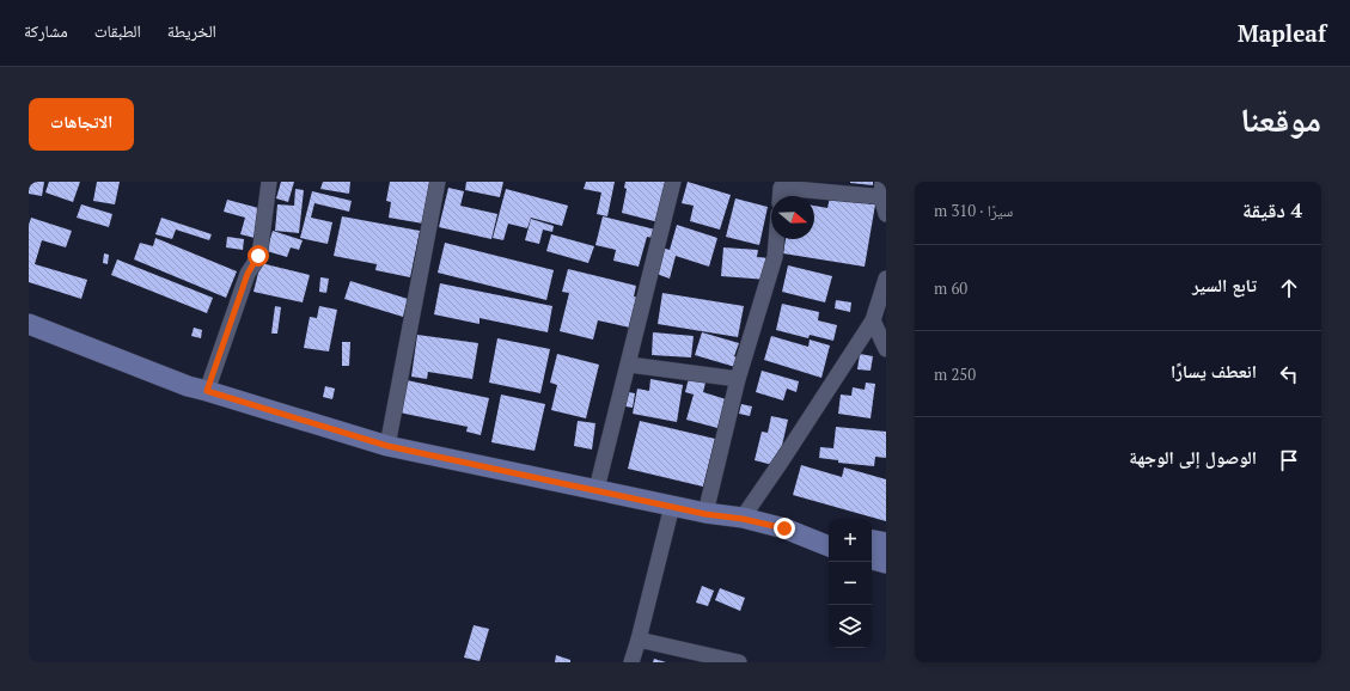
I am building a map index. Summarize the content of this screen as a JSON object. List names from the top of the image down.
{
  "north": "right",
  "page": {
    "header": "Mapleaf",
    "nav": ["الخريطة", "الطبقات", "مشاركة"],
    "title": "موقعنا",
    "buttons": "الاتجاهات",
    "heading": ["4 دقيقة", "سيرًا · 310 m"],
    "list": [
      ["تابع السير", "60 m"],
      ["انعطف يسارًا", "250 m"],
      "الوصول إلى الوجهة"
    ],
    "map_buttons": ["+", "−"]
  }
}
